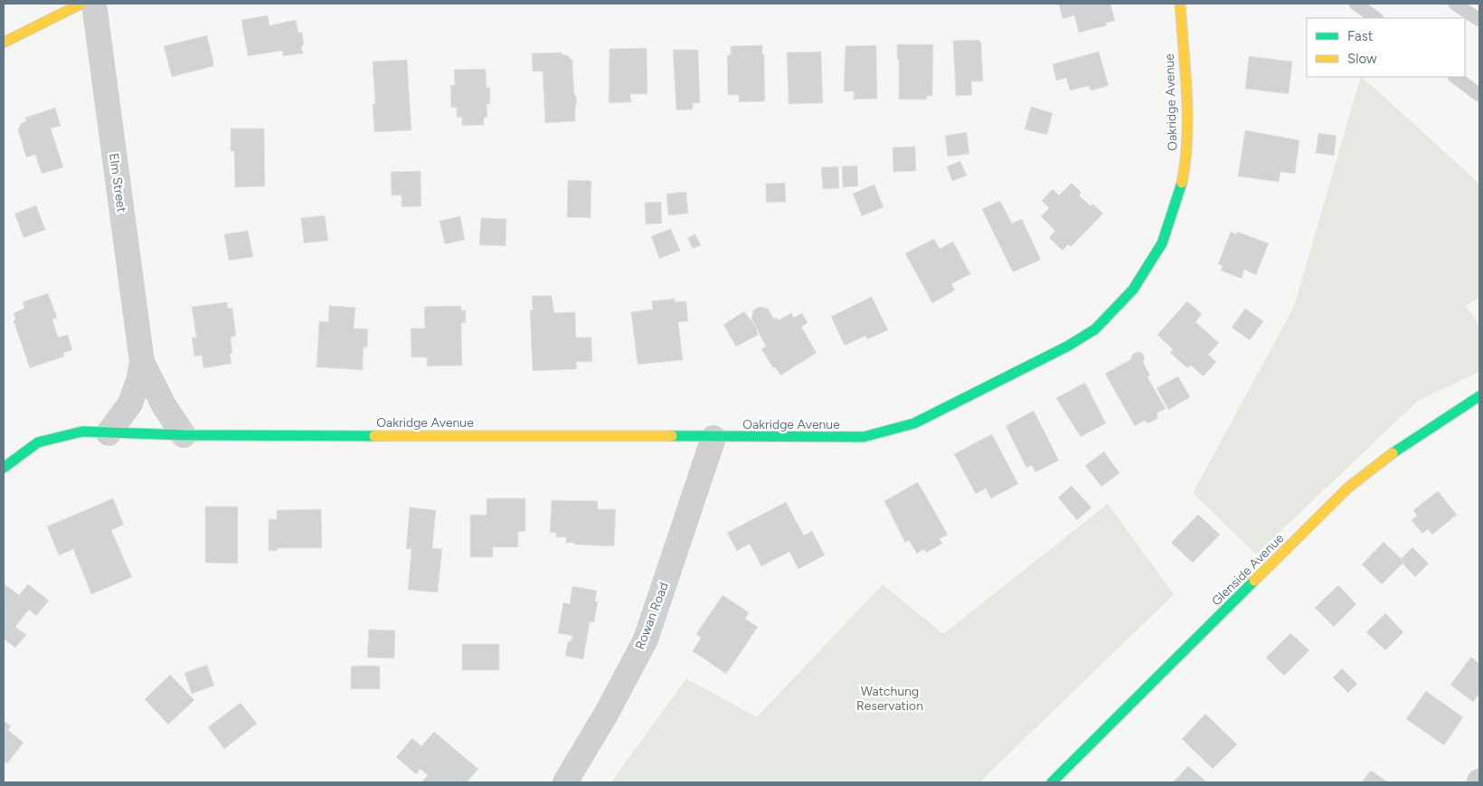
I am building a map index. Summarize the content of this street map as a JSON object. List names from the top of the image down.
{
  "streets": {
    "street": [
      "Oakridge Avenue",
      "Elm Street",
      "Glenside Avenue",
      "Rowan Road"
    ]
  },
  "crossings": [
    ["Oakridge Avenue", "Elm Street"],
    ["Oakridge Avenue", "Rowan Road"]
  ],
  "parks": ["Watchung Reservation"],
  "legend": ["Fast", "Slow"]
}
